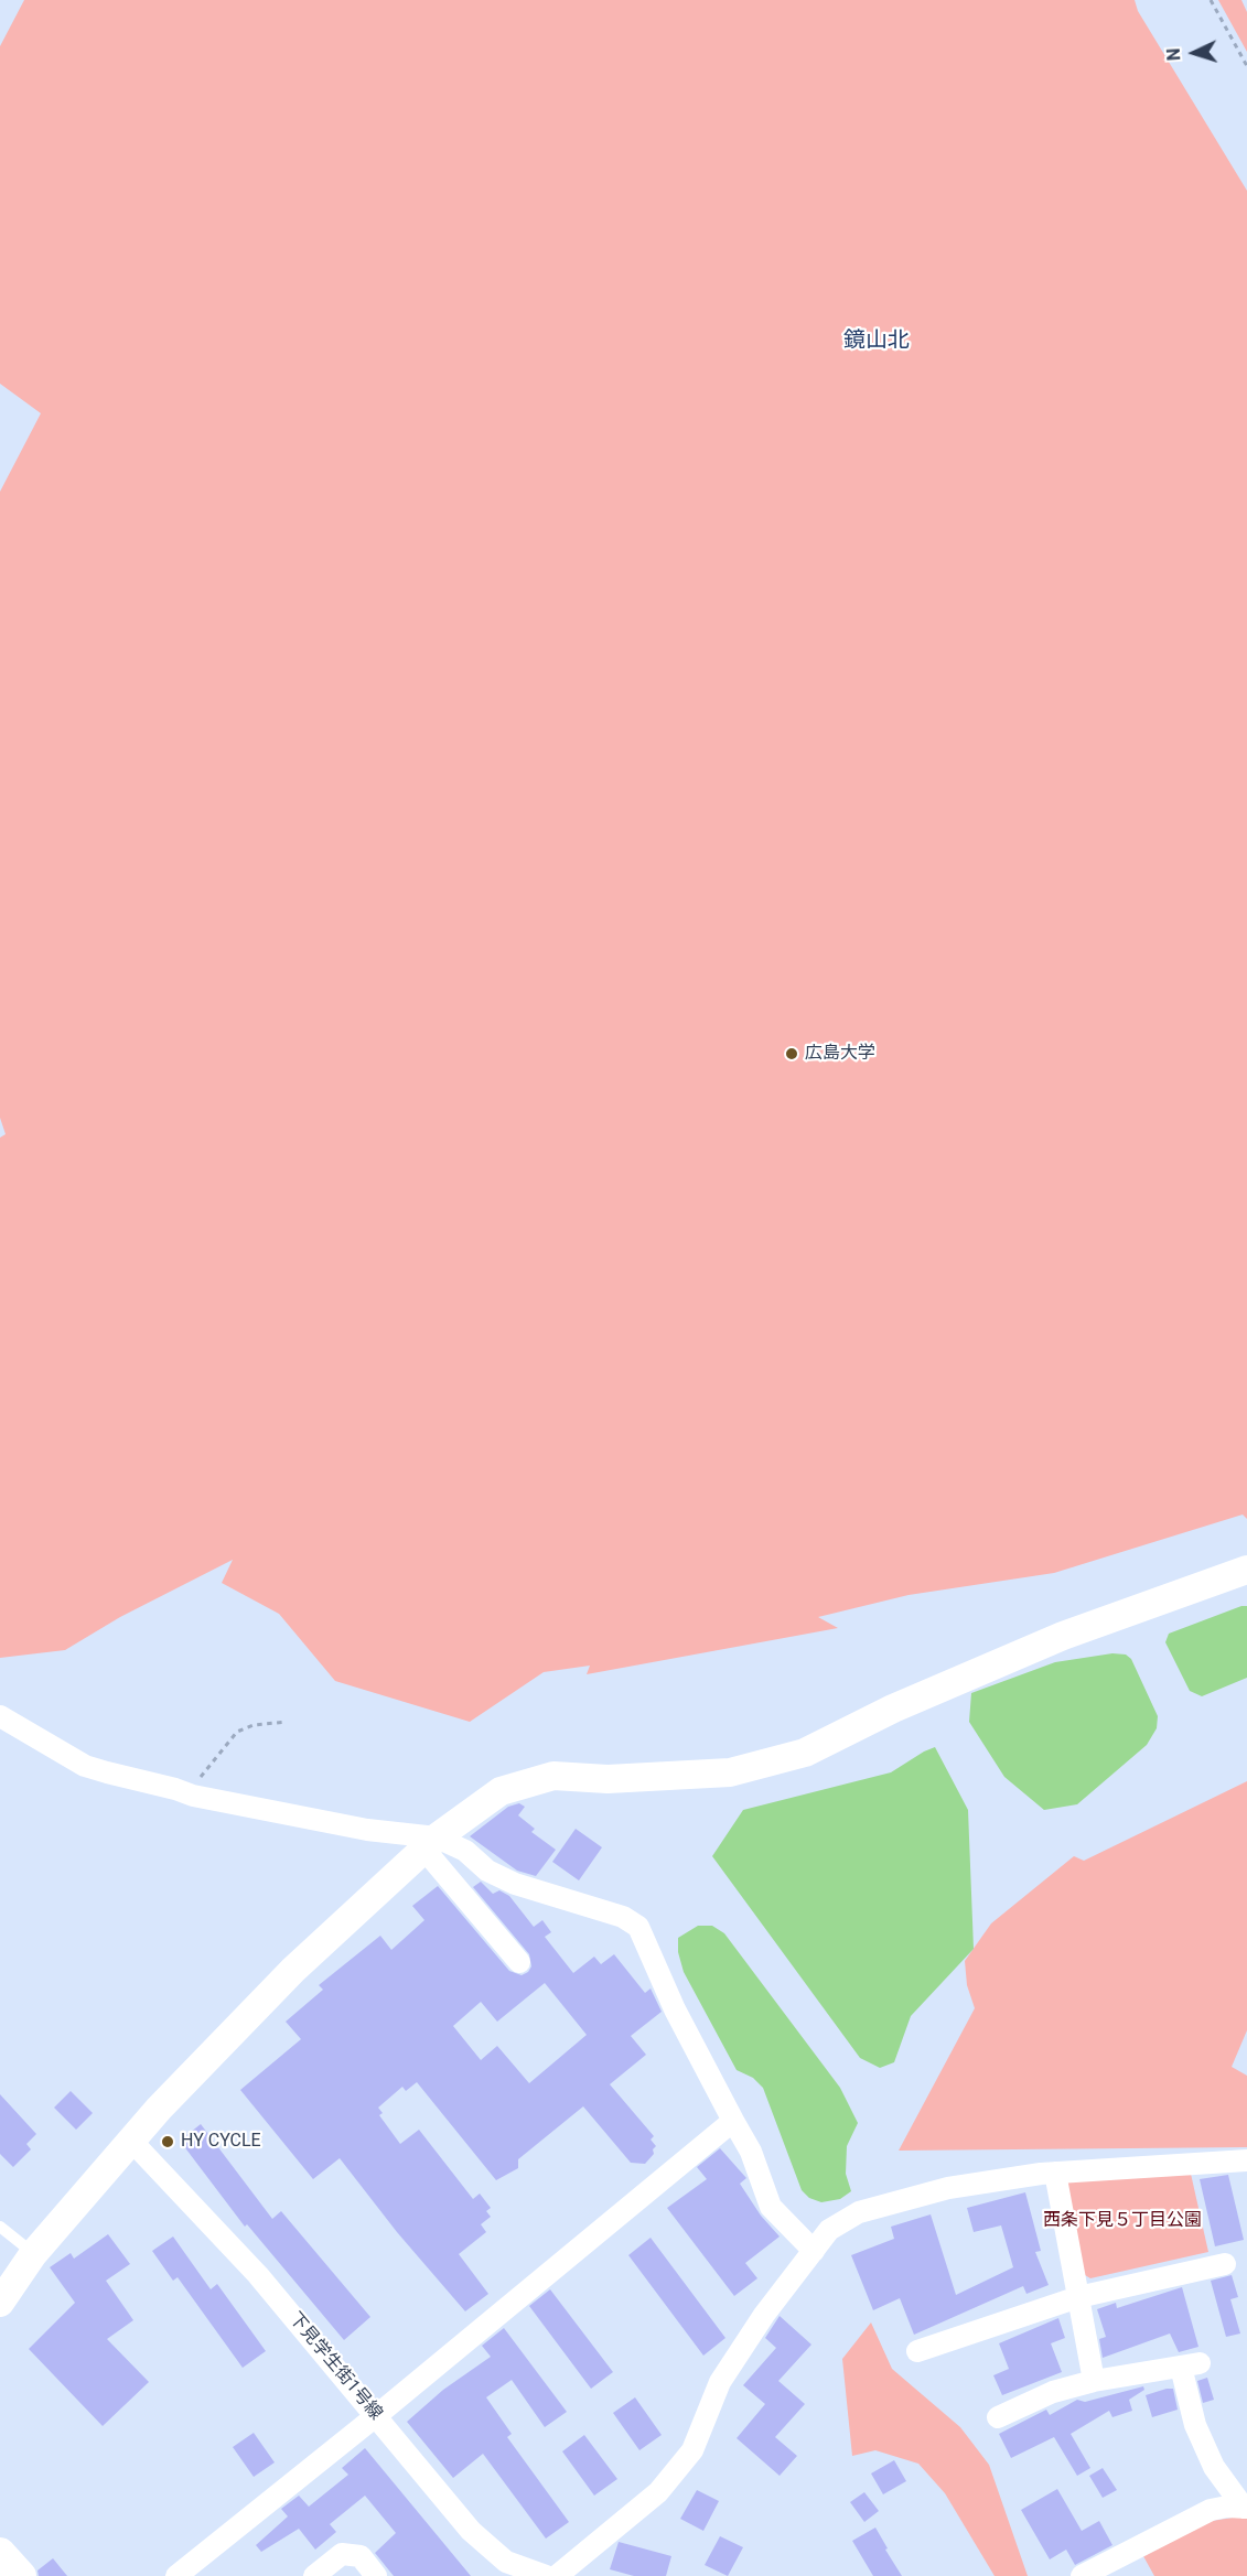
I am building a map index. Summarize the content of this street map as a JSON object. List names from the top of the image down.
{
  "streets": {
    "street": ["下見学生街1号線"]
  },
  "districts": ["鏡山北"],
  "parks": ["西条下見５丁目公園"],
  "places": ["広島大学", "HY CYCLE"],
  "north": "left"
}
